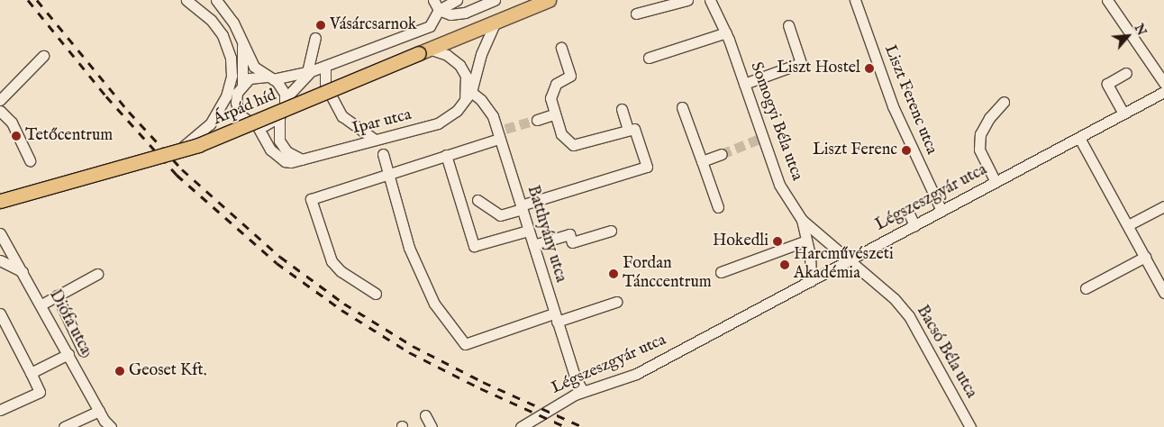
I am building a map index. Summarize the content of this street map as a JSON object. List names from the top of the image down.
{
  "streets": {
    "main road": ["Árpád híd"],
    "street": [
      "Liszt Ferenc utca",
      "Somogyi Béla utca",
      "Ipar utca",
      "Légszeszgyár utca",
      "Batthyány utca",
      "Diófa utca",
      "Bacsó Béla utca"
    ]
  },
  "crossings": [
    ["Liszt Ferenc utca", "Légszeszgyár utca"],
    ["Árpád híd", "Ipar utca"],
    ["Somogyi Béla utca", "Légszeszgyár utca"],
    ["Somogyi Béla utca", "Bacsó Béla utca"],
    ["Ipar utca", "Batthyány utca"],
    ["Légszeszgyár utca", "Batthyány utca"],
    ["Légszeszgyár utca", "Bacsó Béla utca"]
  ],
  "places": [
    "Vásárcsarnok",
    "Liszt Hostel",
    "Tetőcentrum",
    "Liszt Ferenc",
    "Hokedli",
    "Harcművészeti Akadémia",
    "Fordan Tánccentrum",
    "Geoset Kft."
  ],
  "north": "top right"
}
